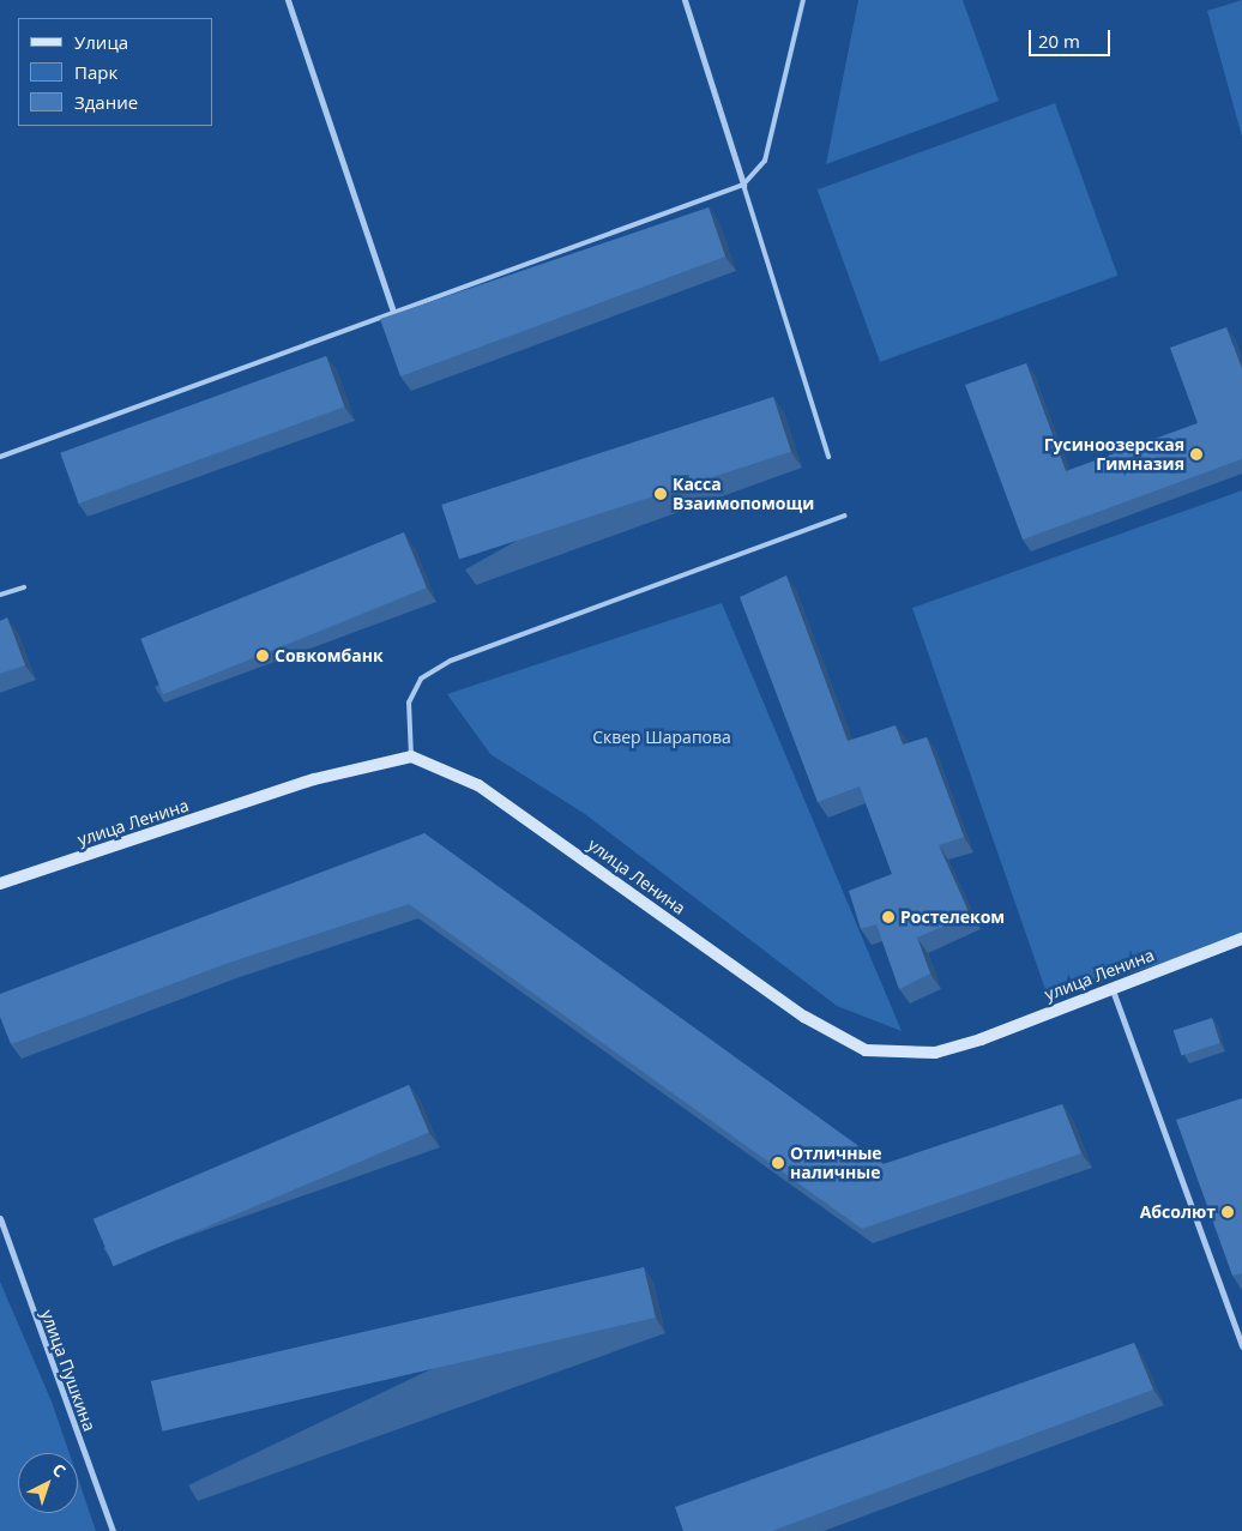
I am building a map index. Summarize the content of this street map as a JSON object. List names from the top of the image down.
{
  "streets": {
    "street": ["улица Ленина", "улица Пушкина"]
  },
  "parks": ["Сквер Шарапова"],
  "places": [
    "Гусиноозерская Гимназия",
    "Касса Взаимопомощи",
    "Совкомбанк",
    "Ростелеком",
    "Отличные наличные",
    "Абсолют"
  ],
  "legend": ["Улица", "Парк", "Здание"],
  "scale_bar": "20 m",
  "north": "top right"
}
